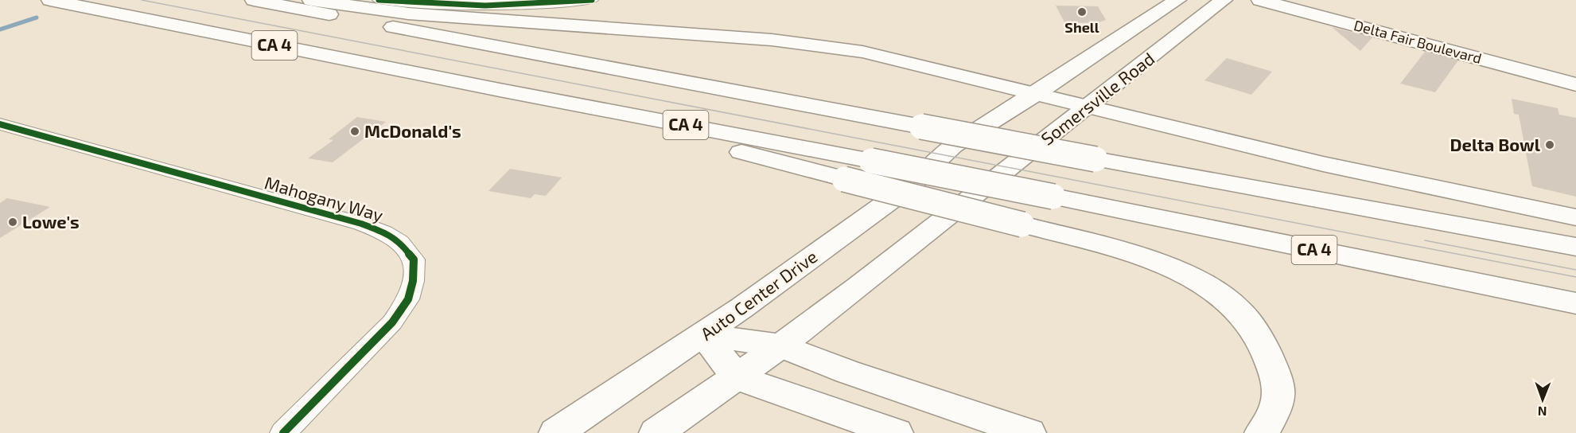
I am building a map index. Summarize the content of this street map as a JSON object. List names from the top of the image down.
{
  "streets": {
    "main road": [
      "Delta Fair Boulevard",
      "CA 4",
      "Somersville Road",
      "Auto Center Drive"
    ],
    "street": ["Mahogany Way"]
  },
  "crossings": [
    ["Somersville Road", "Auto Center Drive"]
  ],
  "places": [
    "Shell",
    "McDonald's",
    "Delta Bowl",
    "Lowe's"
  ],
  "north": "bottom"
}
